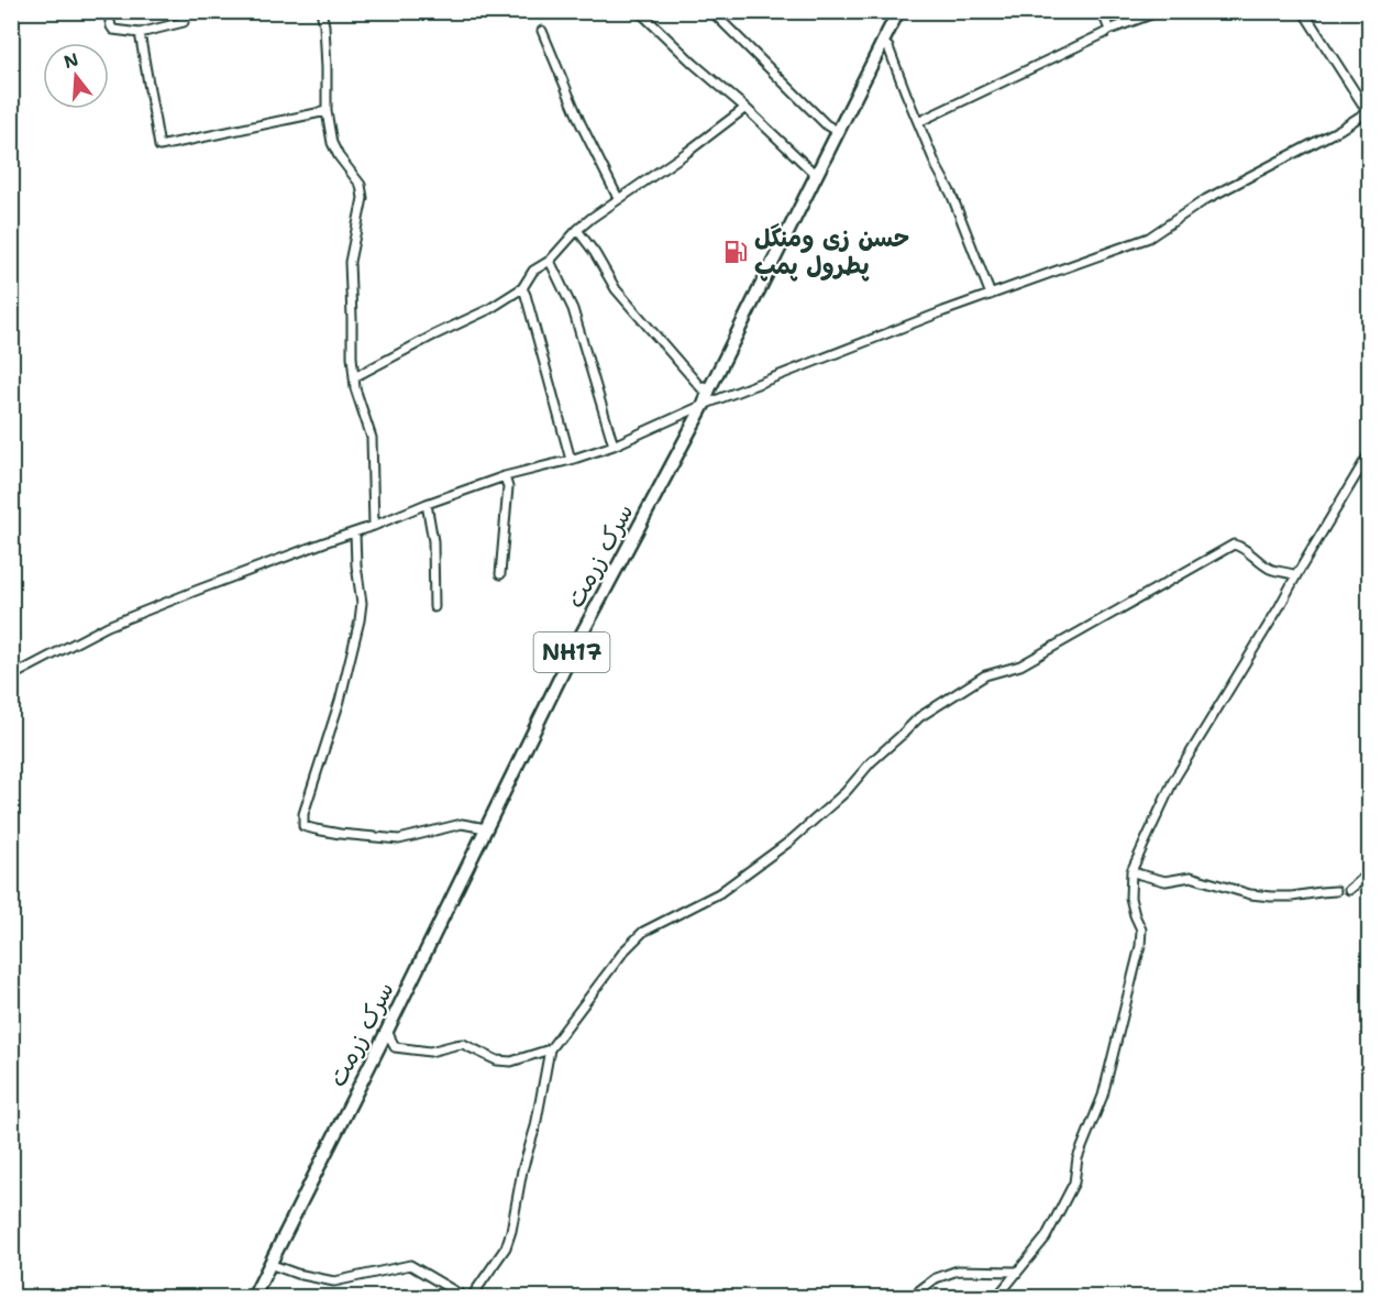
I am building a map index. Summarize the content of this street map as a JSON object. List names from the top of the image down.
{
  "streets": {
    "highway": ["سرک زرمت", "NH17"]
  },
  "places": {
    "fuel station": ["حسن زی ومنگل پطرول پمپ"]
  },
  "north": "top"
}
